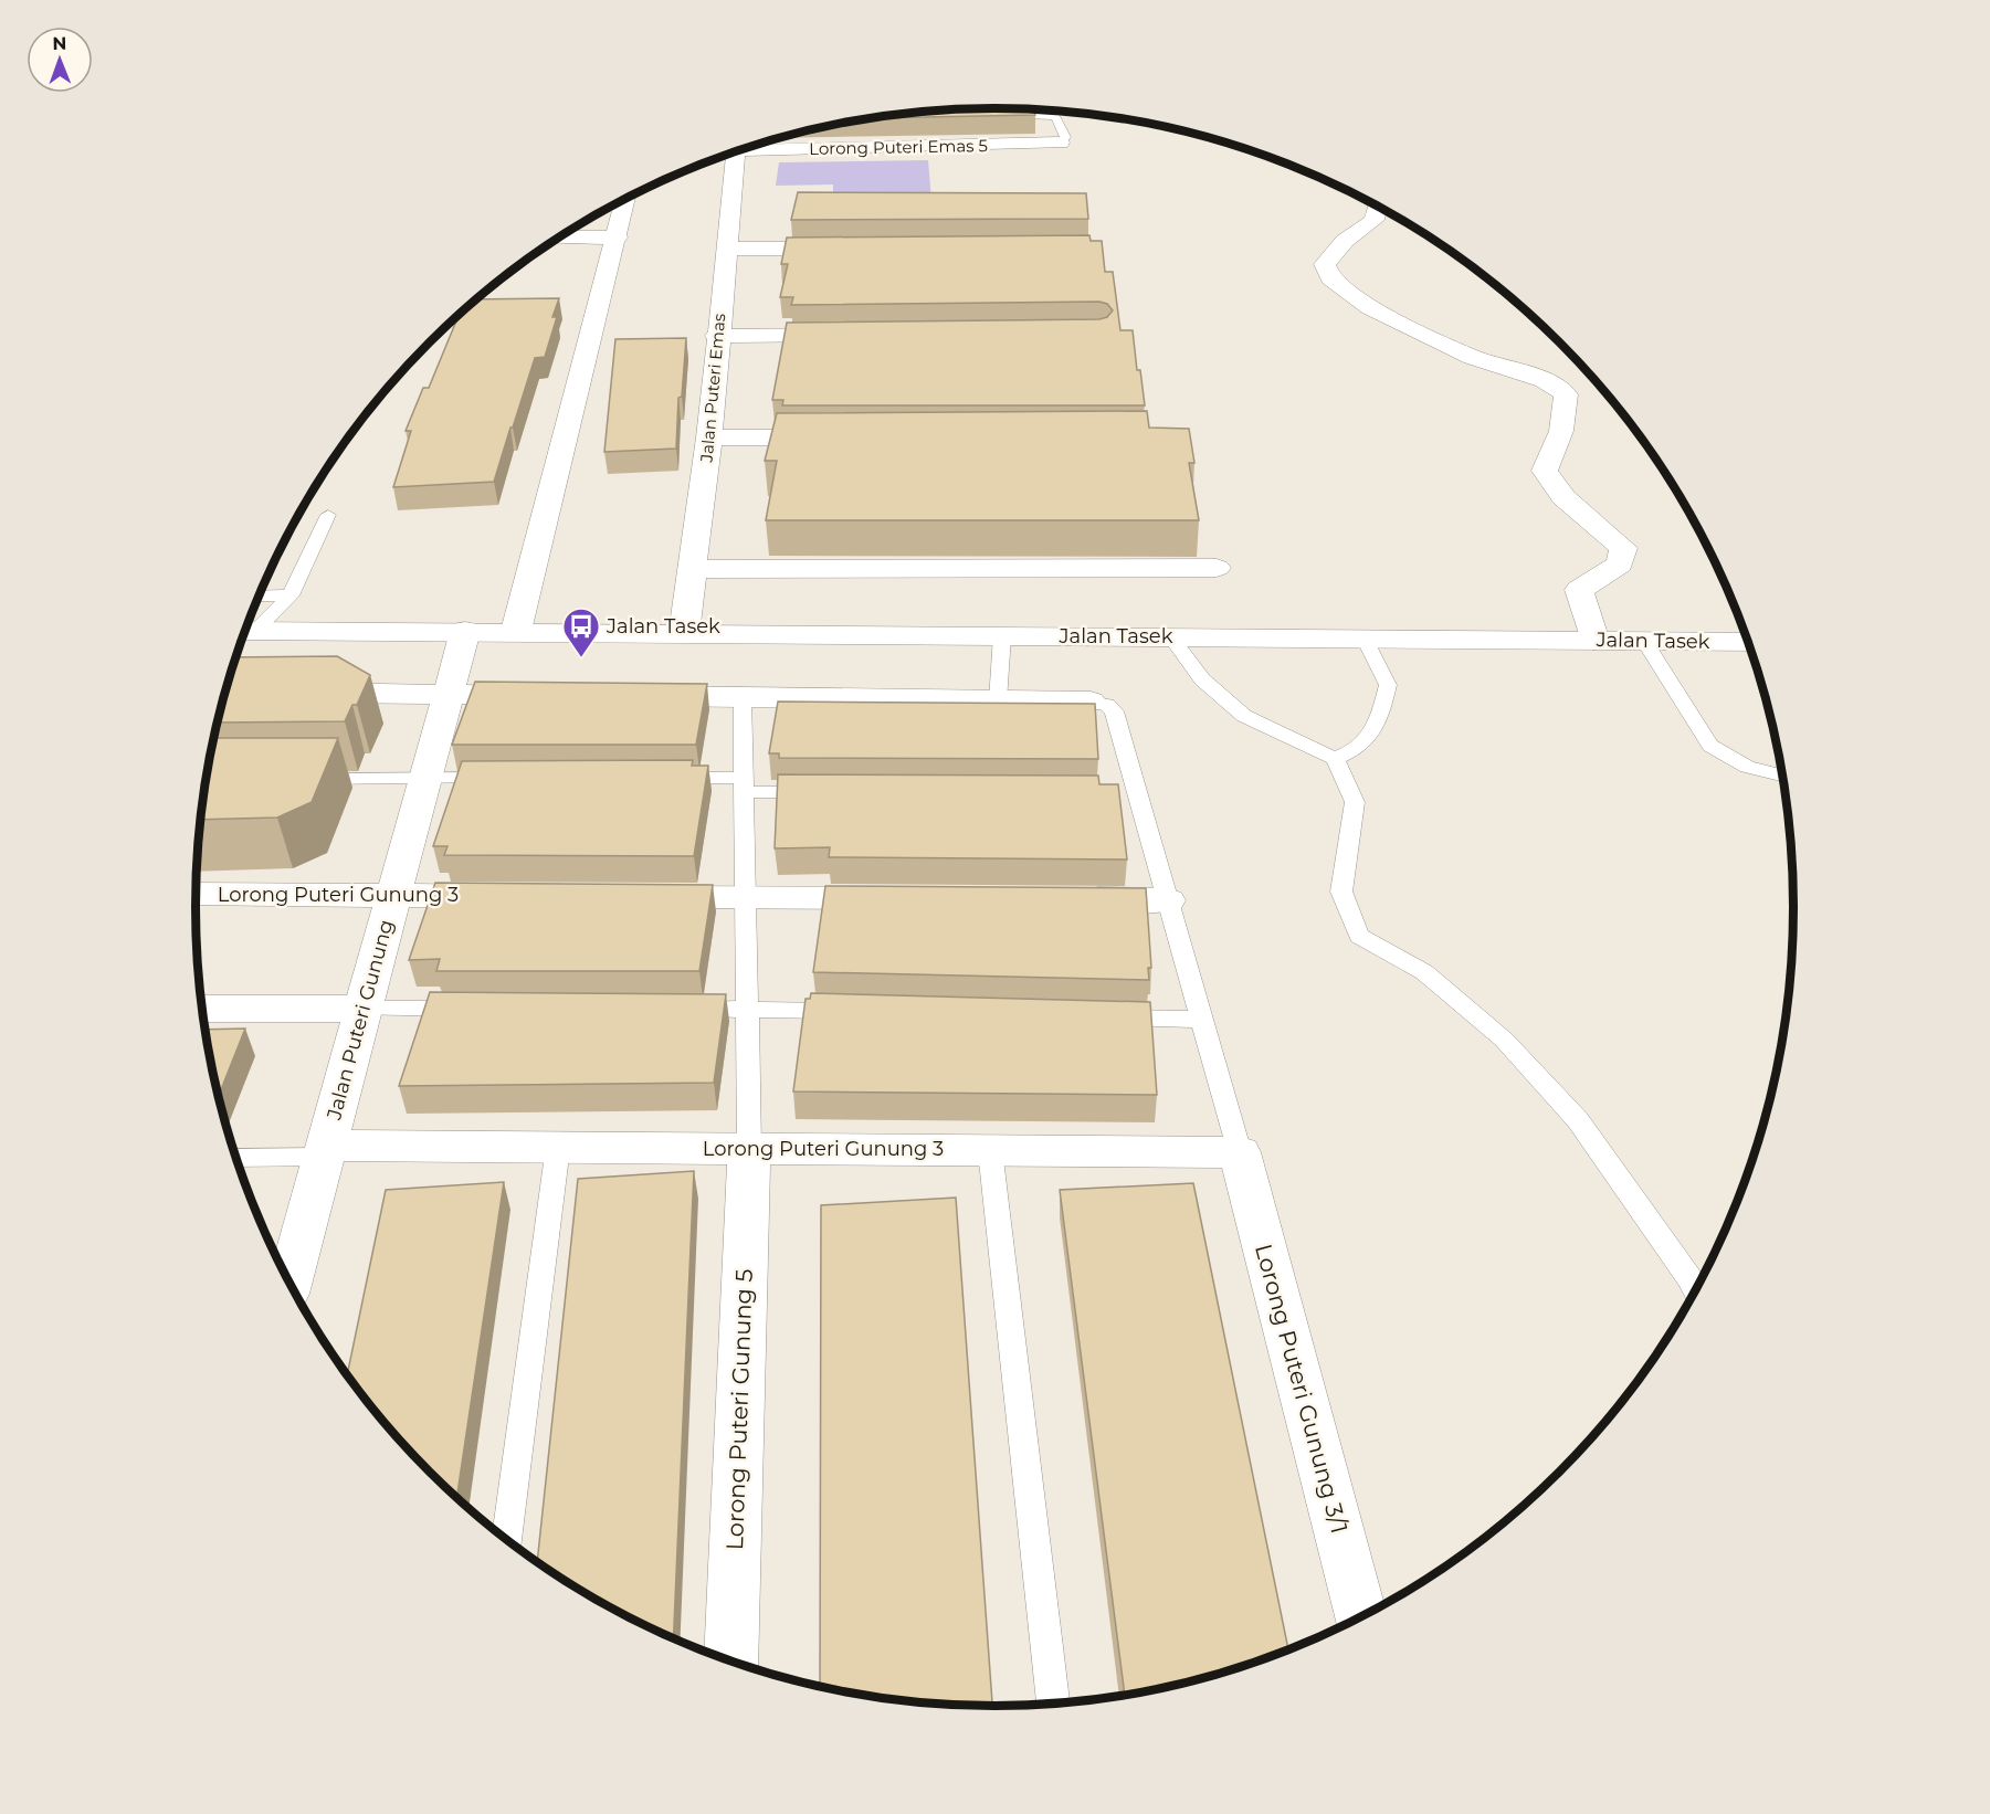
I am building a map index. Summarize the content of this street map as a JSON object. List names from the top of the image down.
{
  "streets": {
    "street": [
      "Lorong Puteri Emas 5",
      "Jalan Puteri Emas",
      "Jalan Tasek",
      "Lorong Puteri Gunung 3",
      "Jalan Puteri Gunung",
      "Lorong Puteri Gunung 3/1",
      "Lorong Puteri Gunung 5"
    ]
  },
  "crossings": [
    ["Jalan Puteri Emas", "Jalan Tasek"],
    ["Jalan Tasek", "Jalan Puteri Gunung"],
    ["Lorong Puteri Gunung 3", "Jalan Puteri Gunung"],
    ["Lorong Puteri Gunung 3", "Lorong Puteri Gunung 3/1"],
    ["Lorong Puteri Gunung 3", "Lorong Puteri Gunung 5"]
  ],
  "places": {
    "bus stop": ["Jalan Tasek"]
  },
  "north": "top"
}
